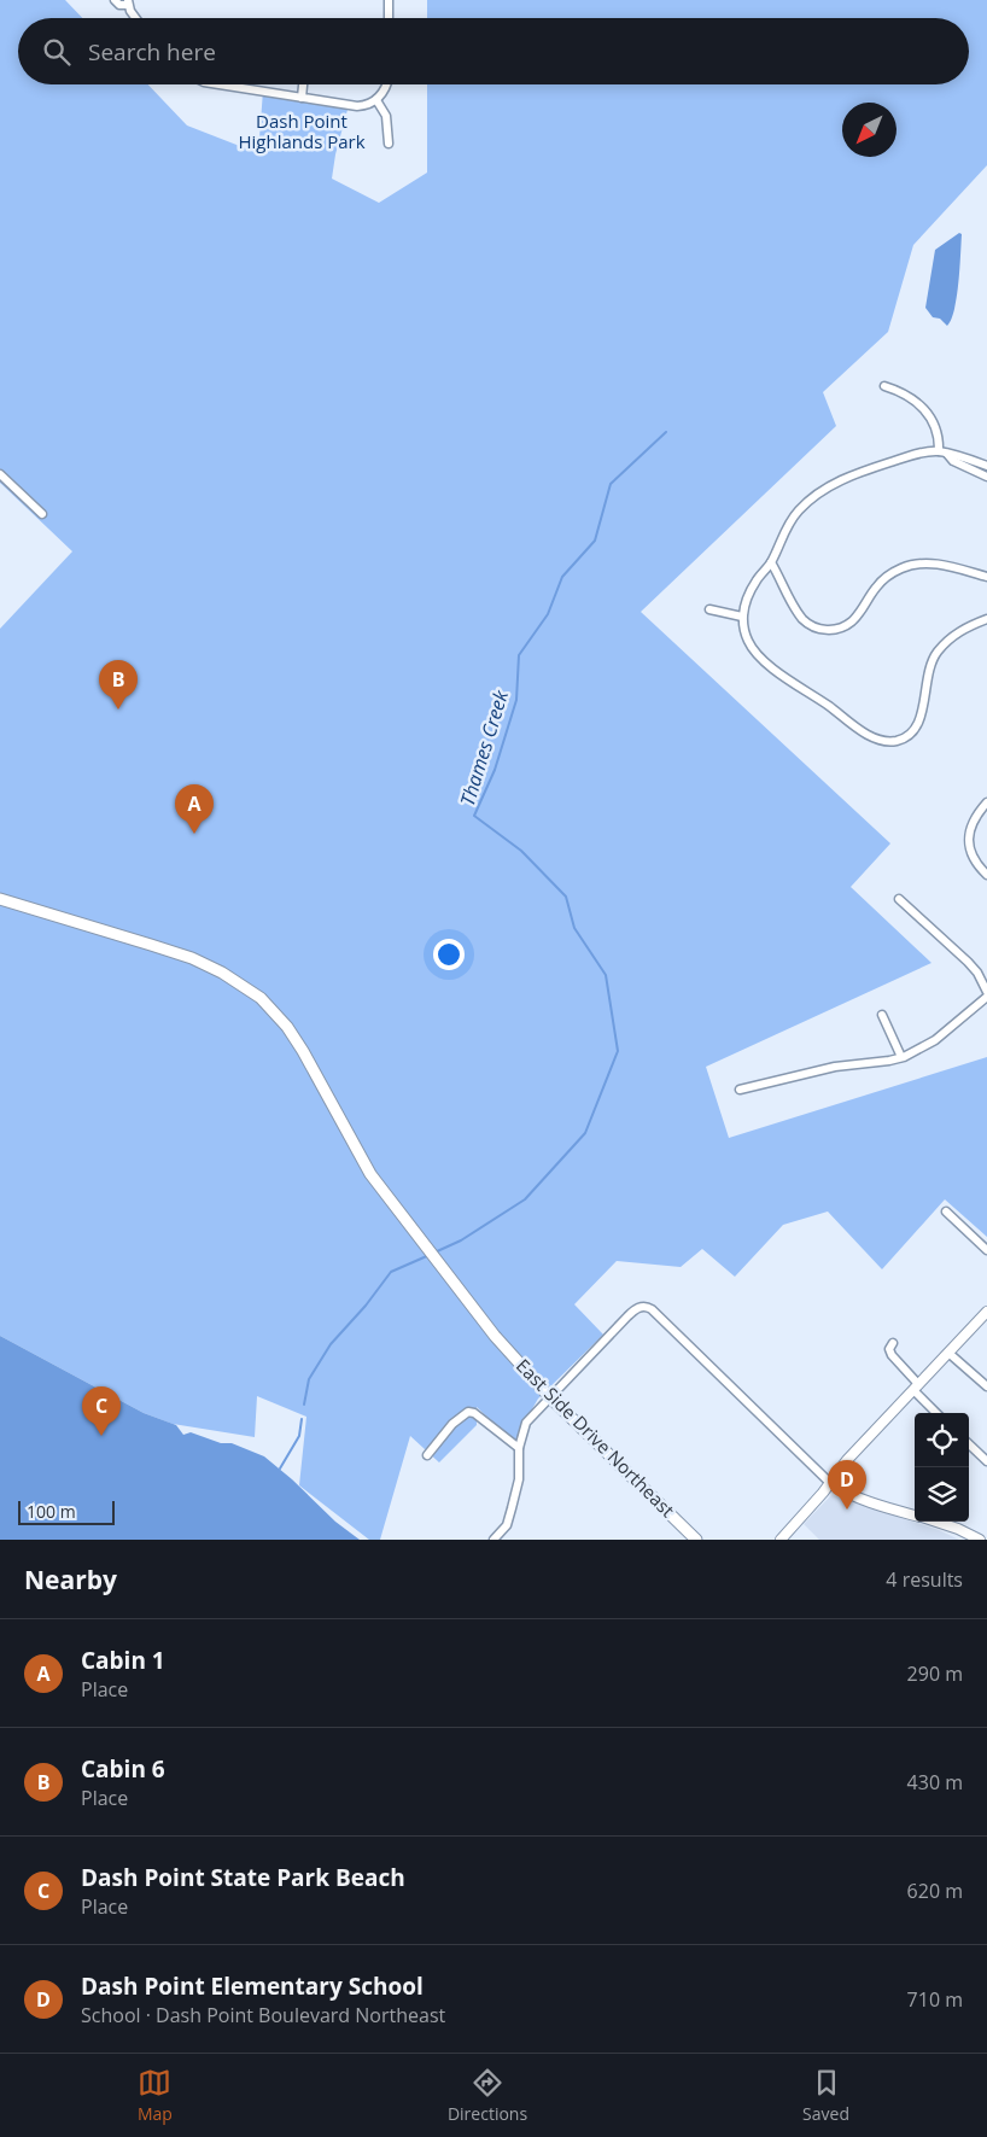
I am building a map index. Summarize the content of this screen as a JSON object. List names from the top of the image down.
{
  "streets": {
    "main road": ["East Side Drive Northeast"]
  },
  "water": ["Thames Creek"],
  "parks": ["Dash Point Highlands Park"],
  "scale_bar": "100 m",
  "north": "bottom left",
  "page": {
    "search": "Search here",
    "pins": [
      "B",
      "A",
      "C",
      "D"
    ],
    "scale": "100 m",
    "heading": ["Nearby", "4 results"],
    "list": [
      {
        "mark": "A",
        "name": "Cabin 1",
        "note": "Place",
        "value": "290 m"
      },
      {
        "mark": "B",
        "name": "Cabin 6",
        "note": "Place",
        "value": "430 m"
      },
      {
        "mark": "C",
        "name": "Dash Point State Park Beach",
        "note": "Place",
        "value": "620 m"
      },
      {
        "mark": "D",
        "name": "Dash Point Elementary School",
        "note": "School · Dash Point Boulevard Northeast",
        "value": "710 m"
      }
    ],
    "nav": ["Map", "Directions", "Saved"]
  }
}
